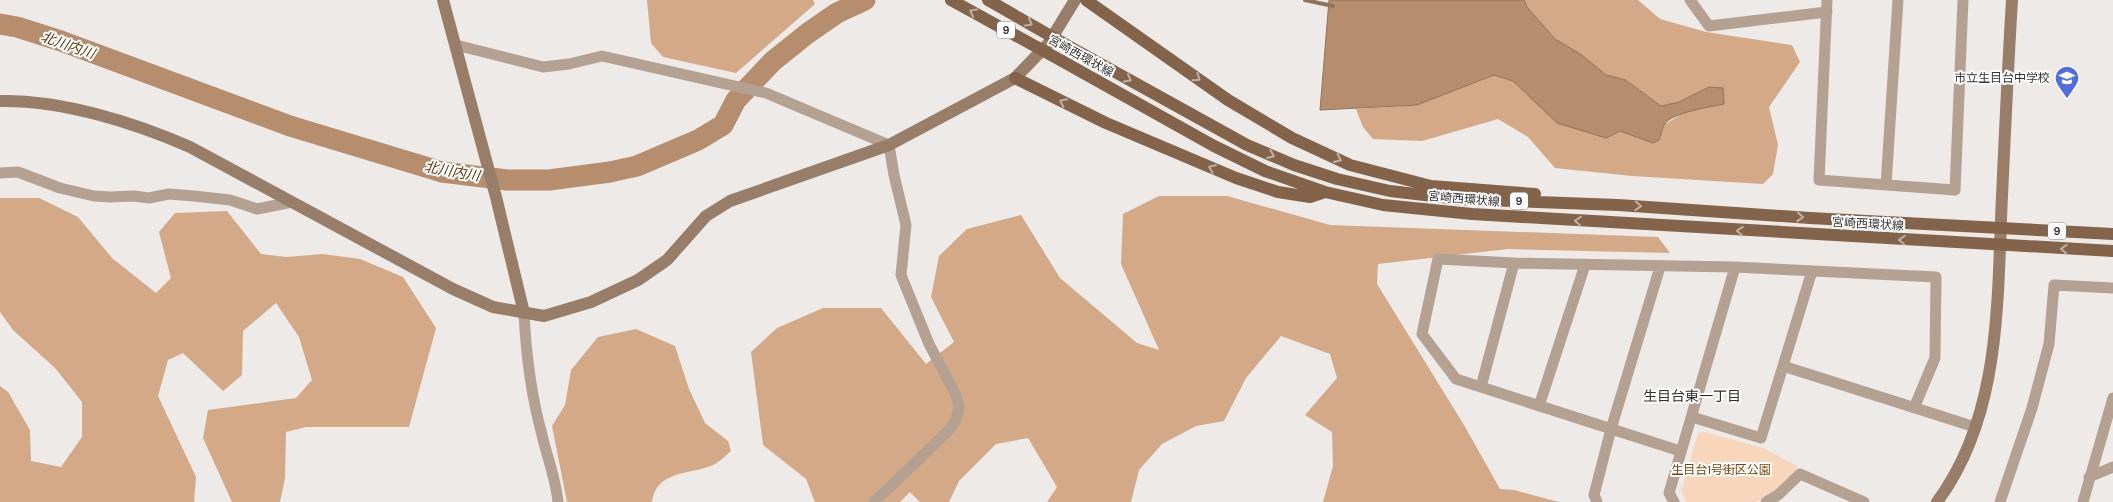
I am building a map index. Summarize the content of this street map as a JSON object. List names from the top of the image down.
{
  "streets": {
    "main road": ["9", "宮崎西環状線"]
  },
  "districts": ["生目台東一丁目"],
  "water": ["北川内川"],
  "parks": ["生目台1号街区公園"],
  "places": {
    "school or university": ["市立生目台中学校"]
  }
}
